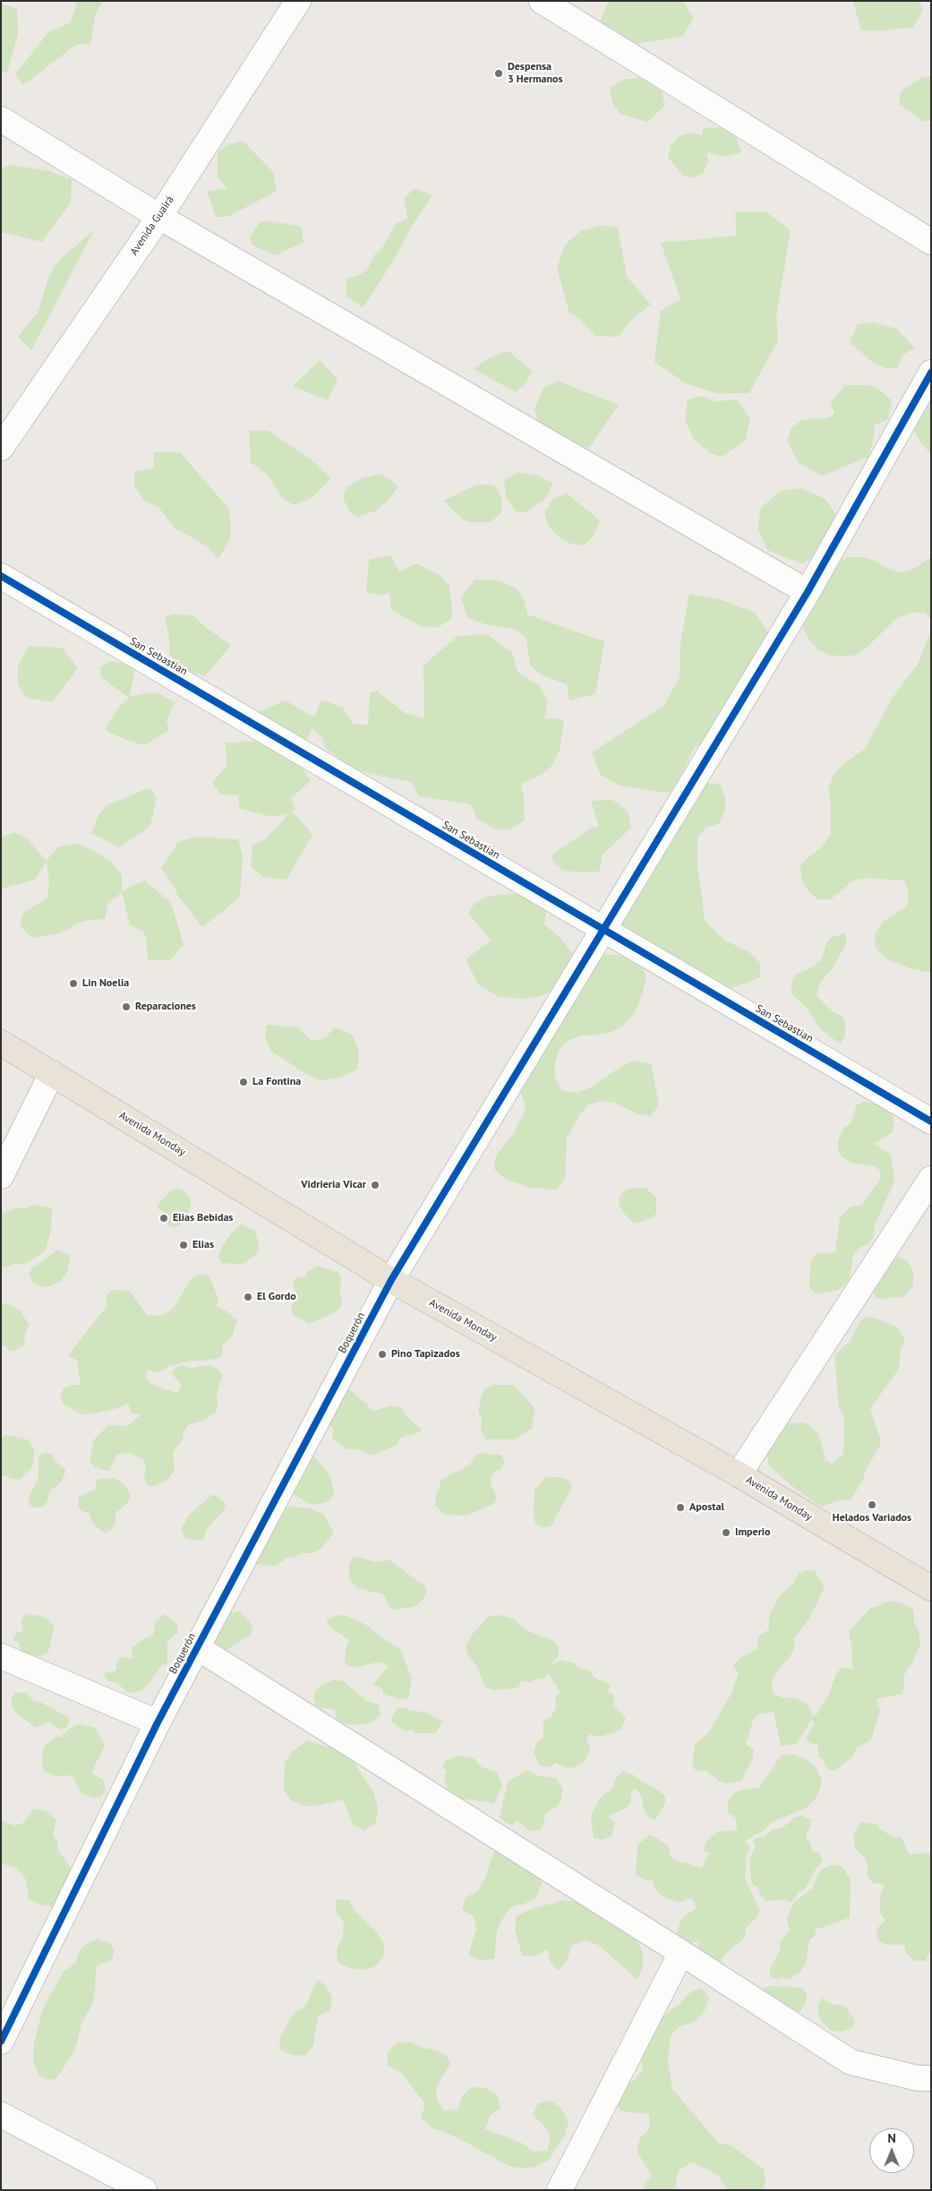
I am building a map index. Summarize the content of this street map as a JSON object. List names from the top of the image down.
{
  "streets": {
    "main road": ["Avenida Monday"],
    "street": ["Avenida Guairá", "San Sebastian", "Boquerón"]
  },
  "crossings": [
    ["San Sebastian", "Boquerón"],
    ["Avenida Monday", "Boquerón"]
  ],
  "places": [
    "Despensa 3 Hermanos",
    "Lin Noelia",
    "Reparaciones",
    "La Fontina",
    "Vidrieria Vicar",
    "Elias Bebidas",
    "Elias",
    "El Gordo",
    "Pino Tapizados",
    "Helados Variados",
    "Apostal",
    "Imperio"
  ],
  "north": "top"
}
